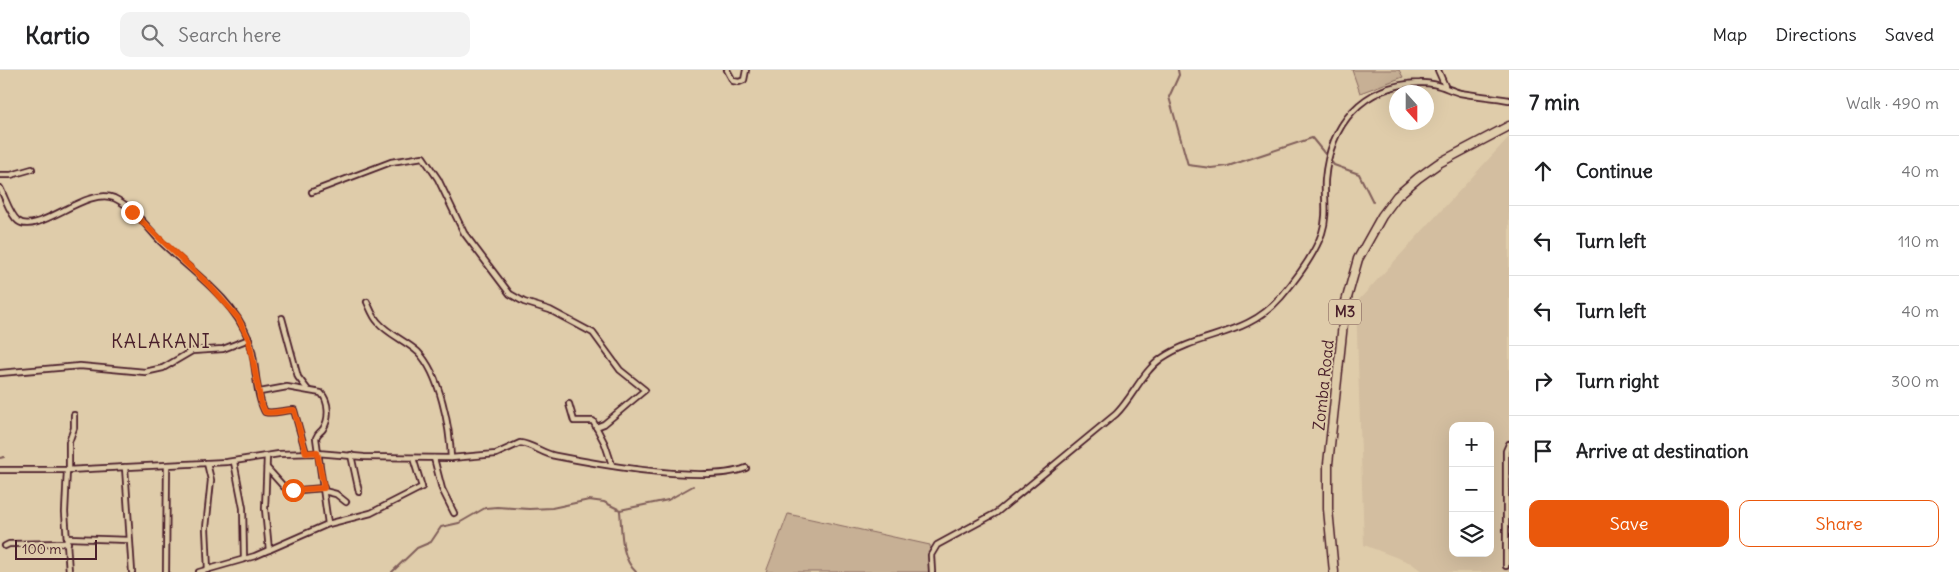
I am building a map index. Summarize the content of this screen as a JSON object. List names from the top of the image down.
{
  "streets": {
    "highway": ["M3", "Zomba Road"]
  },
  "districts": ["KALAKANI"],
  "scale_bar": "100 m",
  "north": "bottom",
  "page": {
    "header": "Kartio",
    "search": "Search here",
    "nav": ["Map", "Directions", "Saved"],
    "heading": ["7 min", "Walk · 490 m"],
    "list": [
      ["Continue", "40 m"],
      ["Turn left", "110 m"],
      ["Turn left", "40 m"],
      ["Turn right", "300 m"],
      "Arrive at destination"
    ],
    "map_buttons": ["+", "−"],
    "buttons": ["Save", "Share"],
    "scale": "100 m"
  }
}
